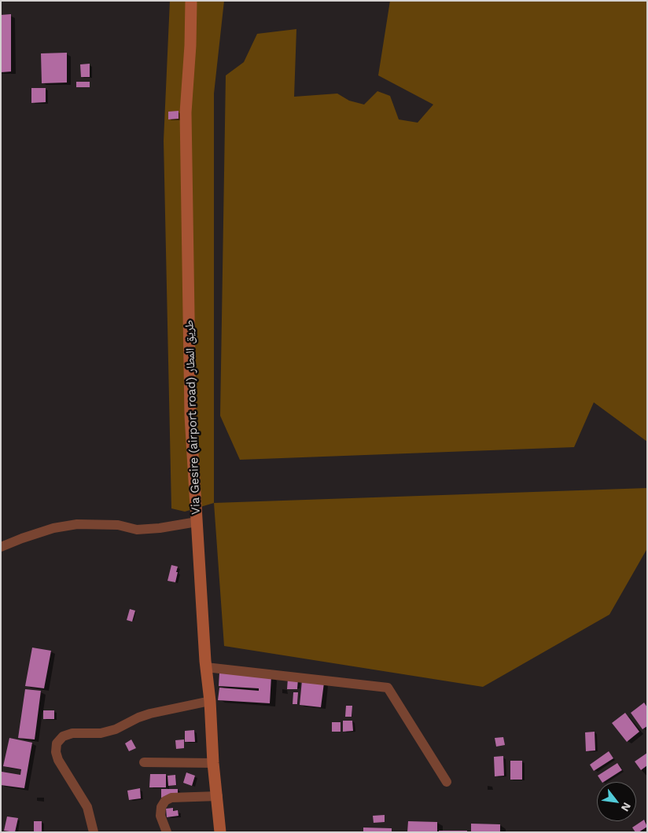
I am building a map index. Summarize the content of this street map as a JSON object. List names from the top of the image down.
{
  "streets": {
    "main road": ["Via Gesire (airport road) طريق المطار"]
  },
  "north": "bottom right"
}
